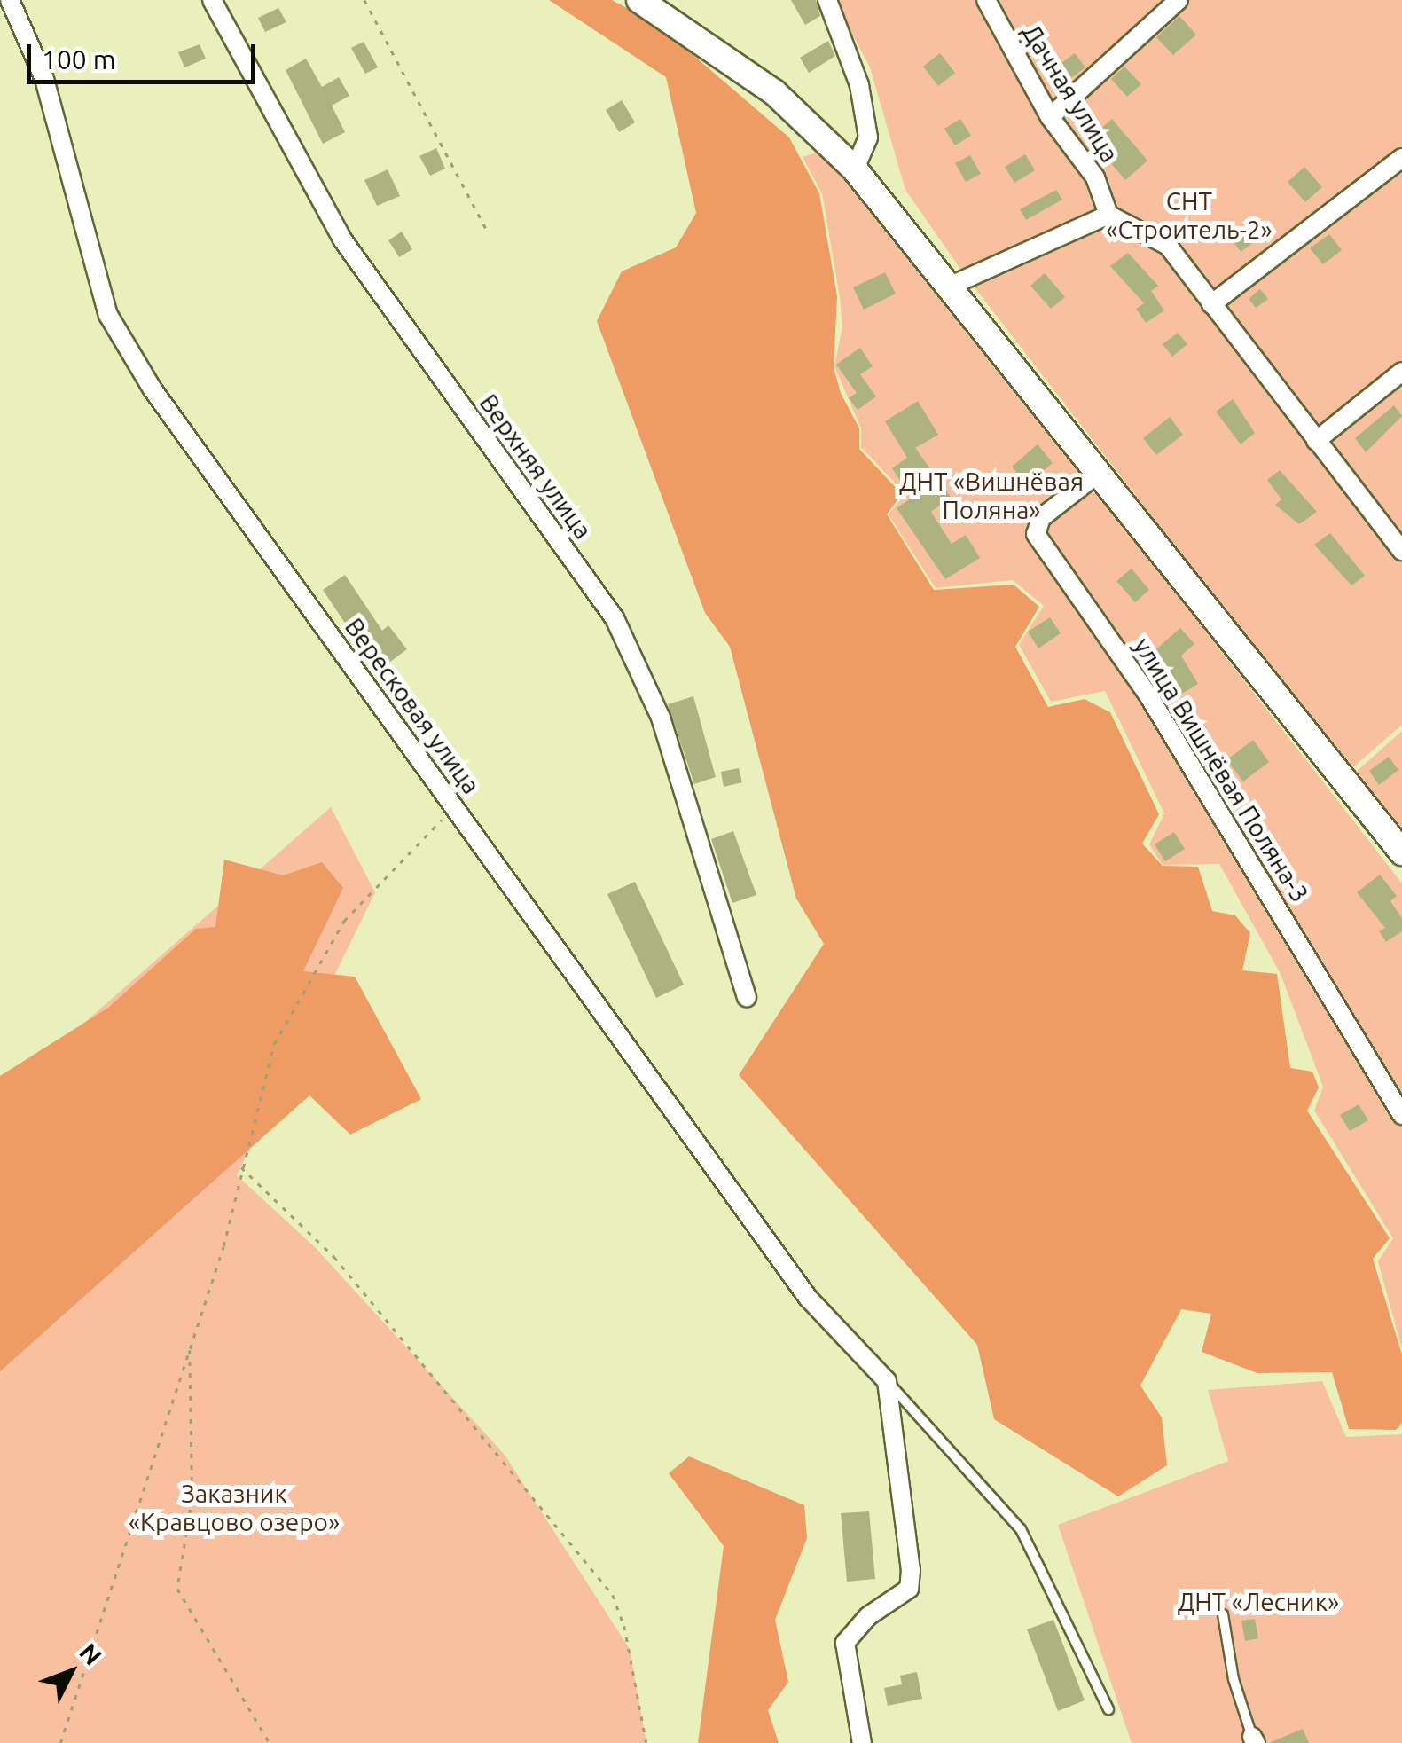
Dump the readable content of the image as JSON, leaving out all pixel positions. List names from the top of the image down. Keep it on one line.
{"streets":{"street":["Дачная улица","Верхняя улица","Вересковая улица","улица Вишнёвая Поляна-3"]},"parks":["СНТ «Строитель-2»","ДНТ «Вишнёвая Поляна»","Заказник «Кравцово озеро»","ДНТ «Лесник»"],"scale_bar":"100 m","north":"top right"}
